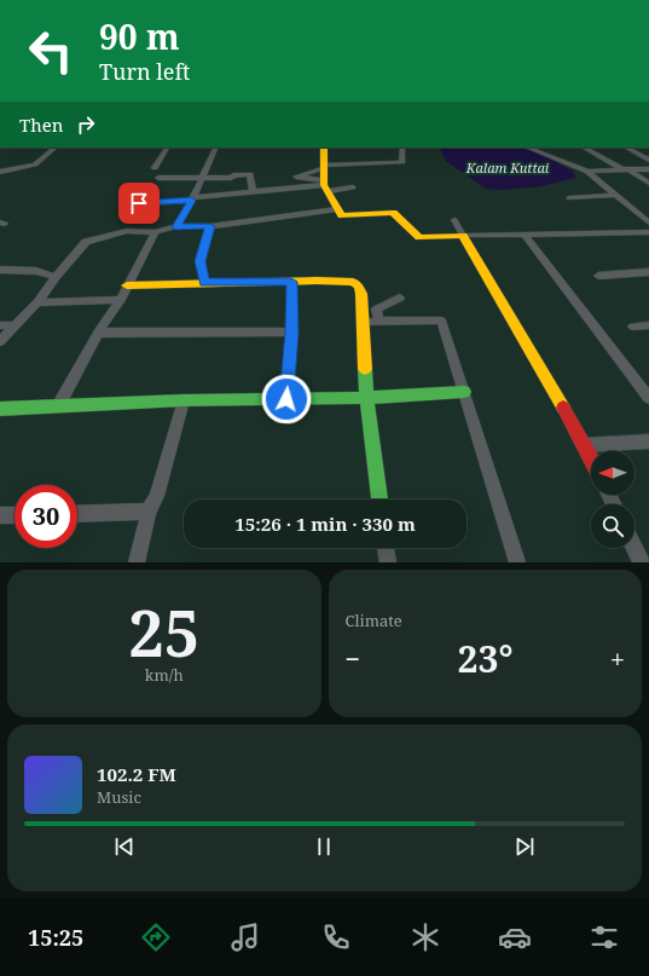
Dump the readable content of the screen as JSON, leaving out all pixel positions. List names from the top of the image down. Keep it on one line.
{"water":["Kalam Kuttai"],"north":"left","page":{"turn":["90 m","Turn left"],"then":"Then","limit":"30","trip":"15:26 · 1 min · 330 m","tile":[["25","km/h"],"Climate"],"heat":["−","23°","+"],"song":["102.2 FM","Music"],"tabs":"15:25"}}
